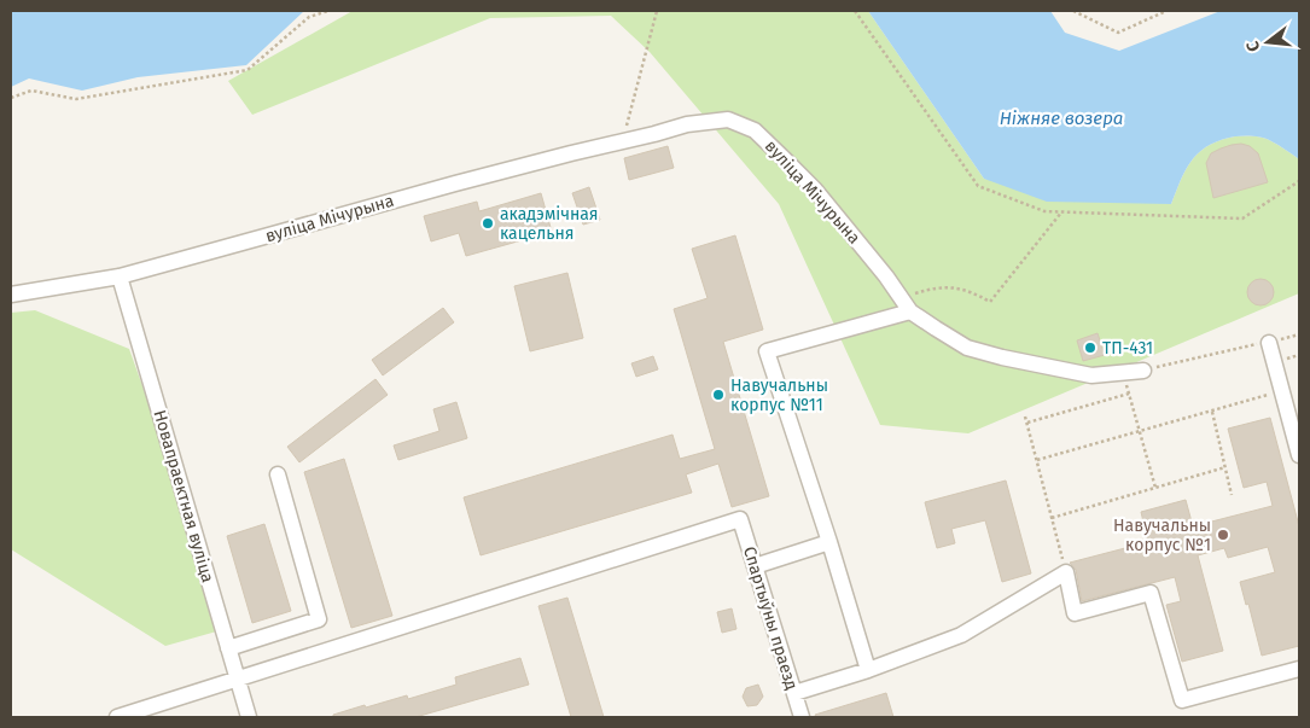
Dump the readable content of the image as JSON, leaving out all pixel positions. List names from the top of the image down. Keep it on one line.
{"streets":{"street":["вуліца Мічурына","Новапраектная вуліца","Спартыўны праезд"]},"crossings":[["вуліца Мічурына","Новапраектная вуліца"],["Новапраектная вуліца","Спартыўны праезд"]],"water":["Ніжняе возера"],"places":["акадэмічная кацельня","ТП-431","Навучальны корпус №11","Навучальны корпус №1"],"north":"left"}
